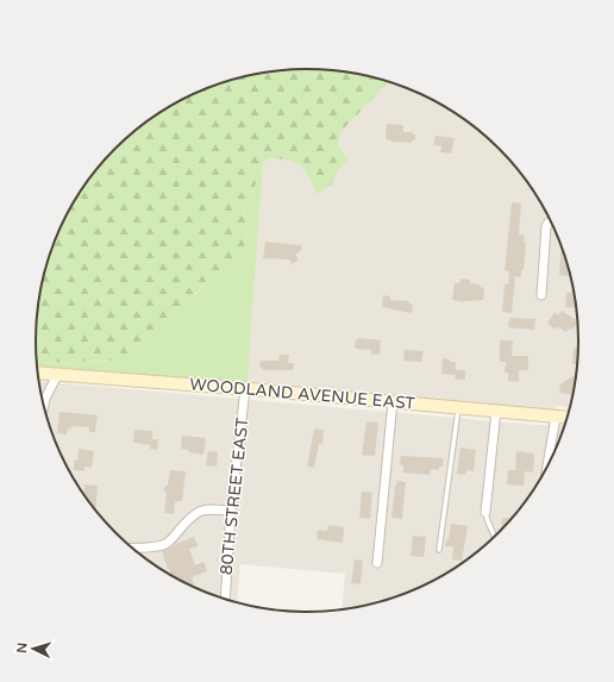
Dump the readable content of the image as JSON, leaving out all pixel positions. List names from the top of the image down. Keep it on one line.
{"streets":{"street":["WOODLAND AVENUE EAST","80TH STREET EAST"]},"crossings":[["WOODLAND AVENUE EAST","80TH STREET EAST"]],"north":"left"}
